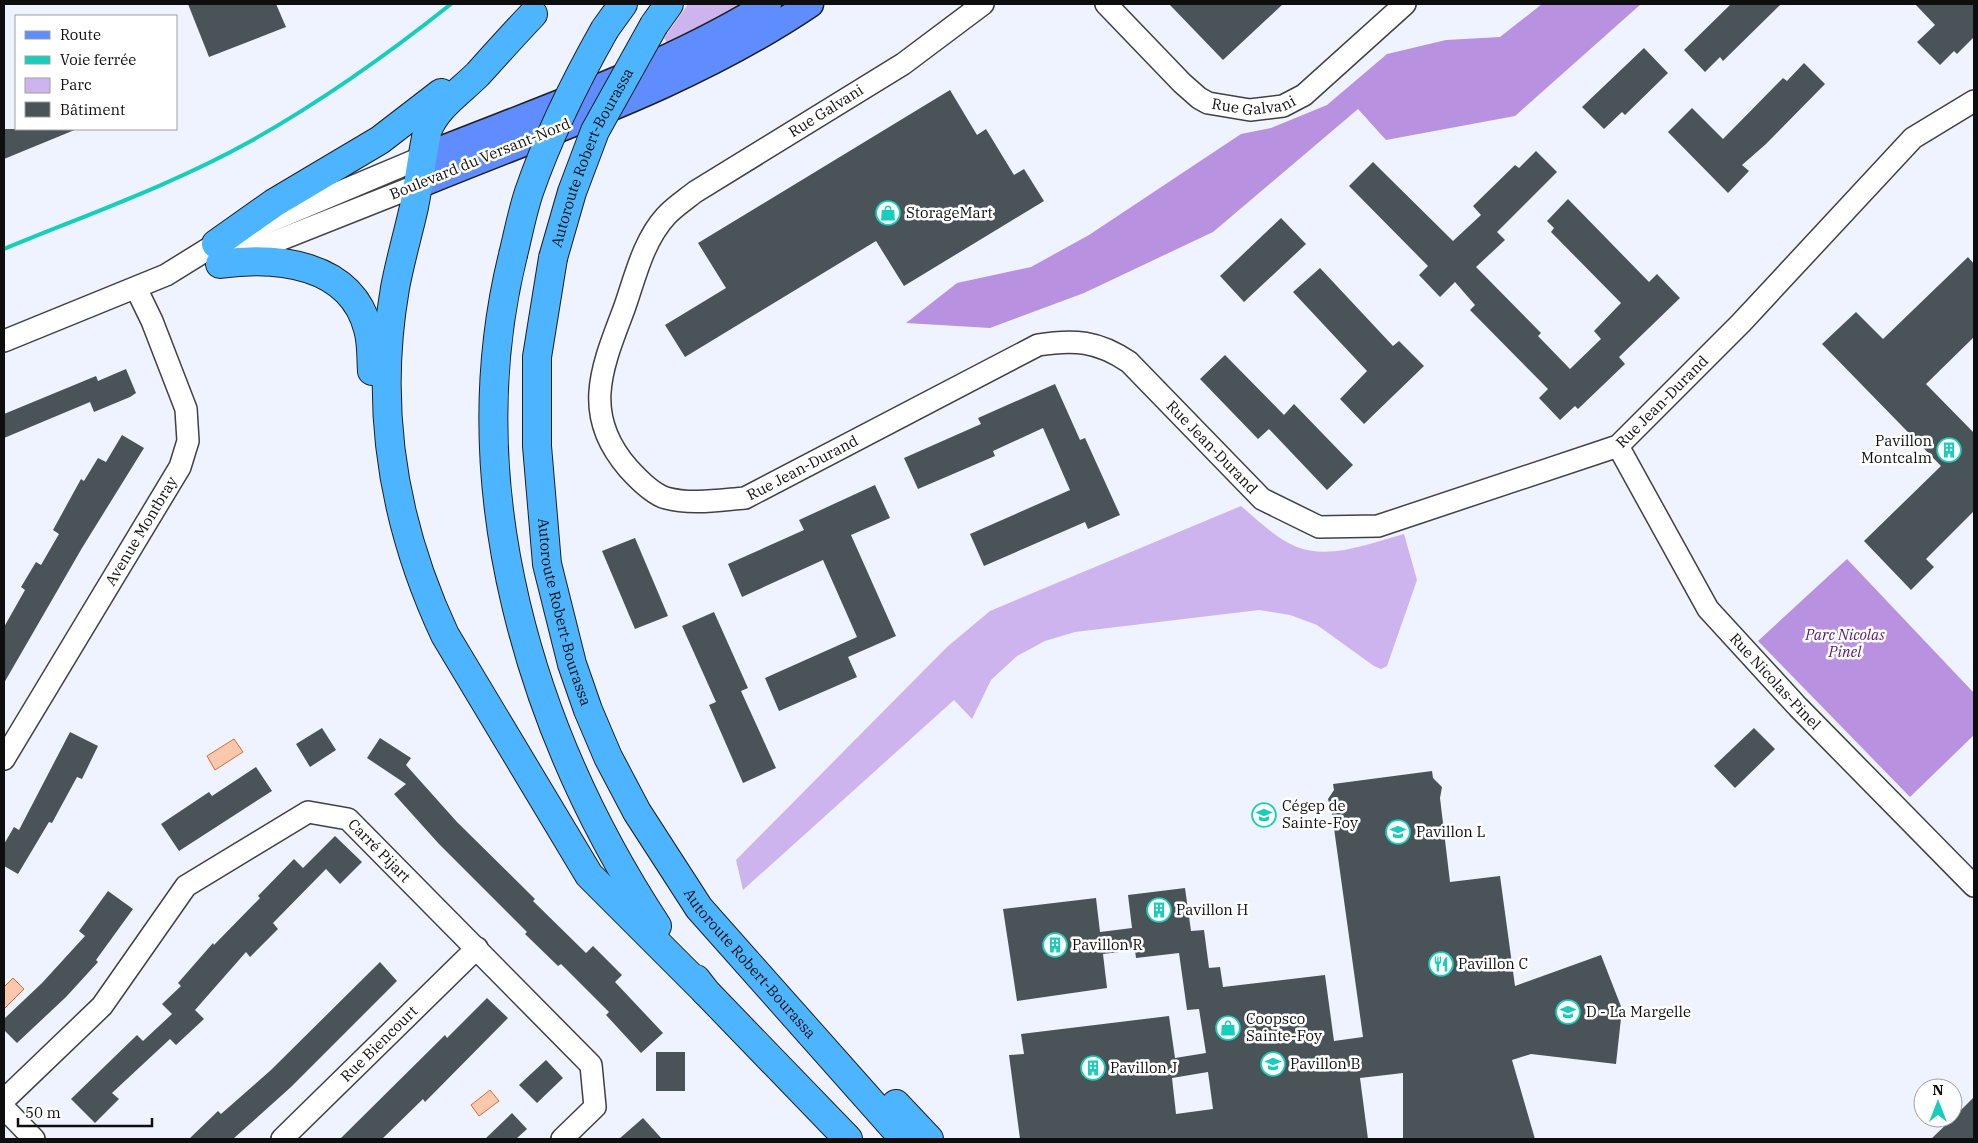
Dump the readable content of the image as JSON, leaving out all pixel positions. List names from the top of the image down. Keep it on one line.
{"streets":{"highway":["Autoroute Robert-Bourassa"],"main road":["Boulevard du Versant-Nord"],"street":["Rue Galvani","Rue Jean-Durand","Avenue Montbray","Rue Nicolas-Pinel","Carré Pijart","Rue Biencourt"]},"crossings":[["Rue Galvani","Rue Jean-Durand"],["Boulevard du Versant-Nord","Avenue Montbray"],["Rue Jean-Durand","Rue Nicolas-Pinel"],["Carré Pijart","Rue Biencourt"]],"parks":["Parc Nicolas Pinel"],"places":{"shop":["StorageMart","Coopsco Sainte-Foy"],"building":["Pavillon Montcalm","Pavillon H","Pavillon R","Pavillon J"],"school or university":["Cégep de Sainte-Foy","Pavillon L","D - La Margelle","Pavillon B"],"restaurant":["Pavillon C"]},"legend":["Route","Voie ferrée","Parc","Bâtiment"],"scale_bar":"50 m","north":"top"}
